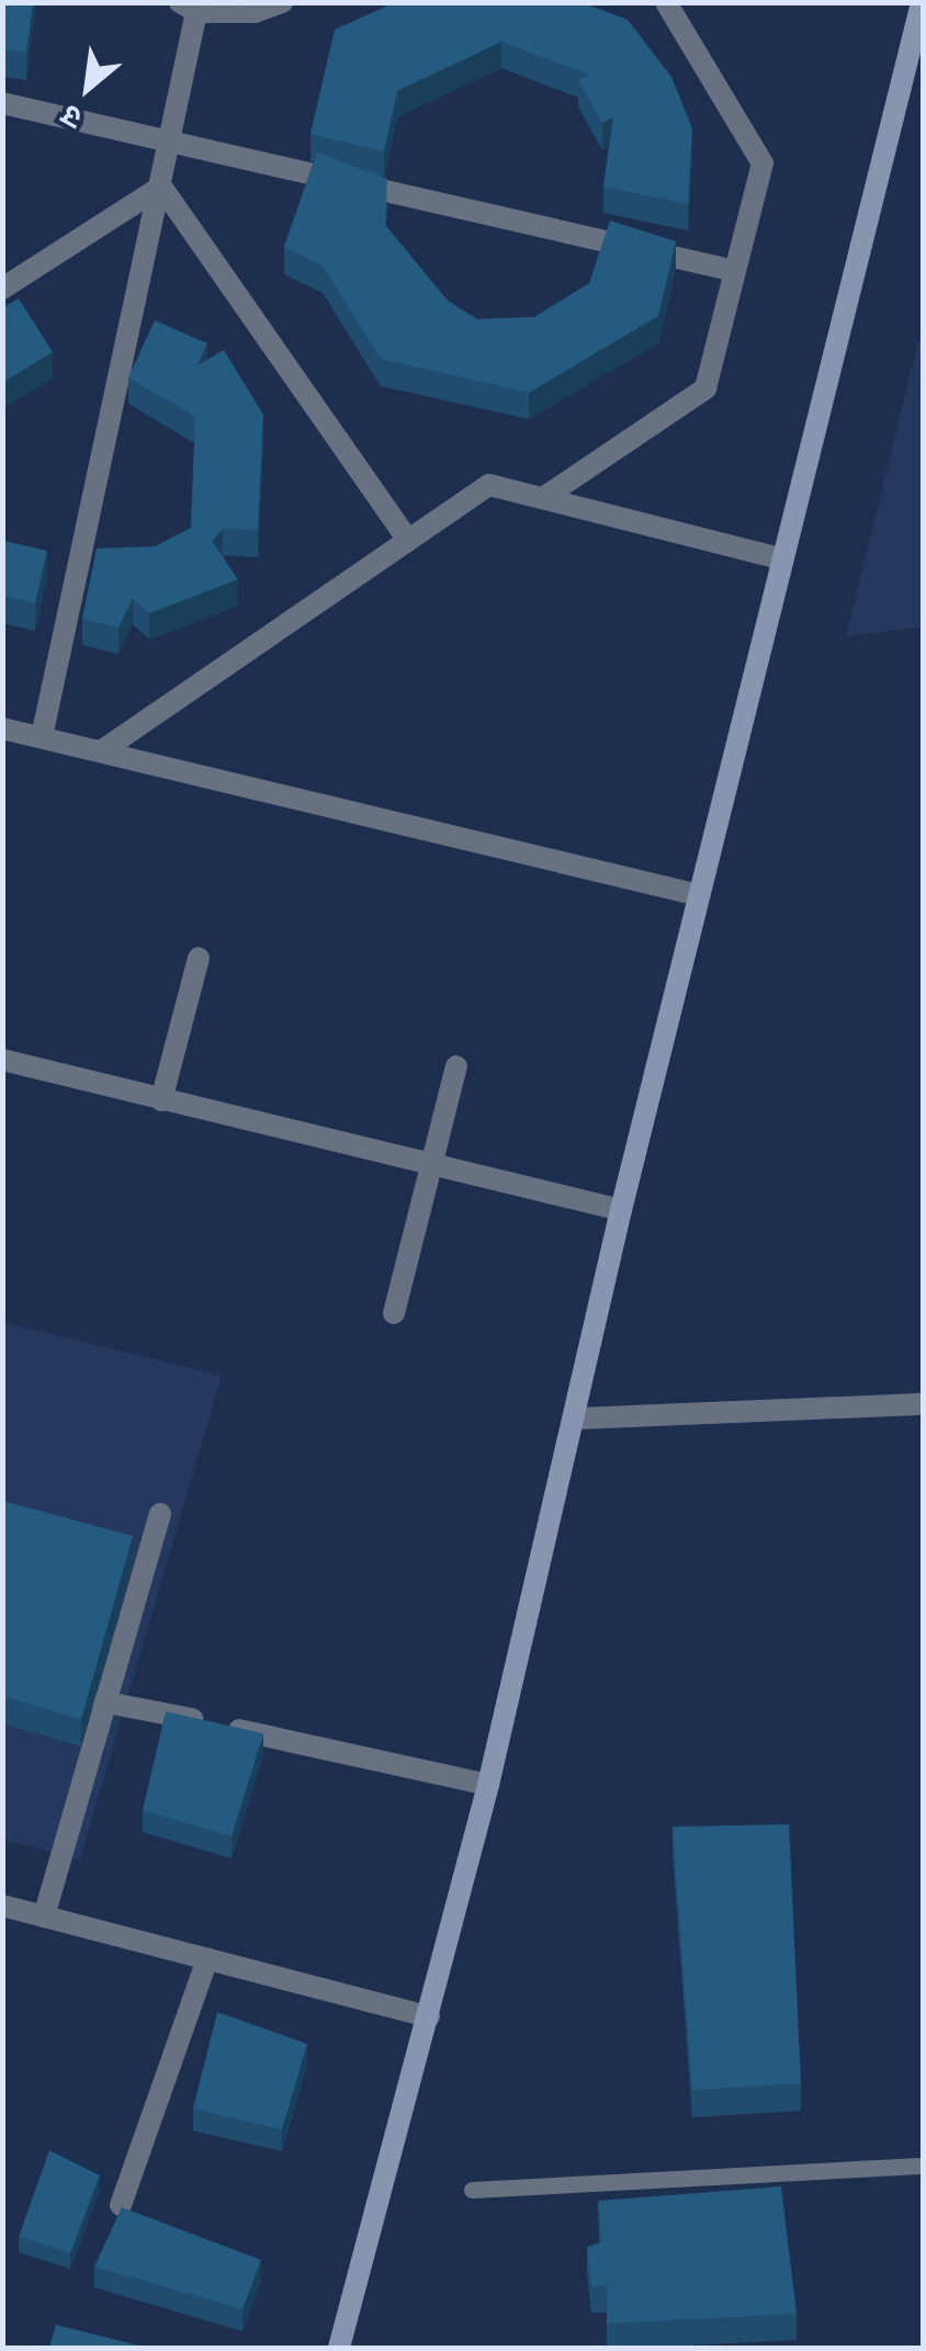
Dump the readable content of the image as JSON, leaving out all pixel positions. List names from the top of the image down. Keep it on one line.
{"north":"bottom left"}
